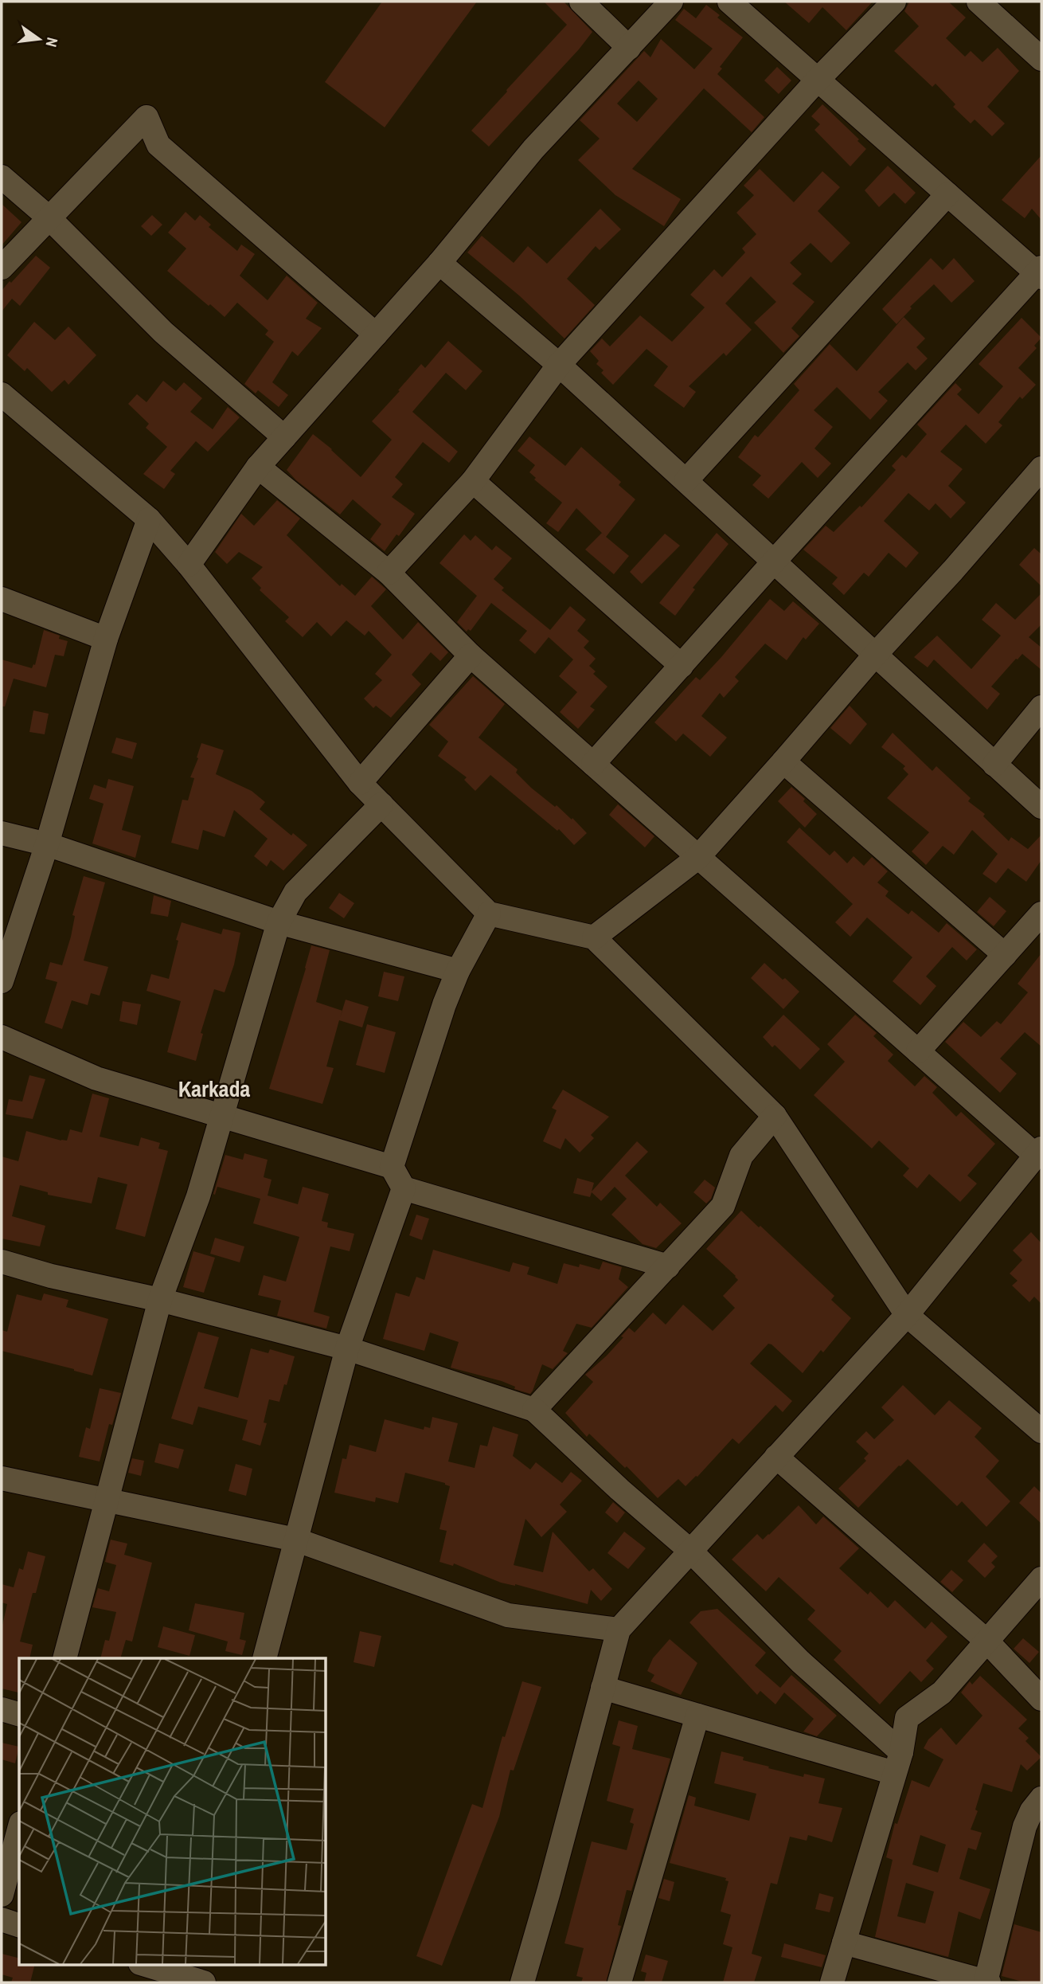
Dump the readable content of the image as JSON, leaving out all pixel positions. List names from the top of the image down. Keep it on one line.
{"districts":["Karkada"],"north":"right"}
